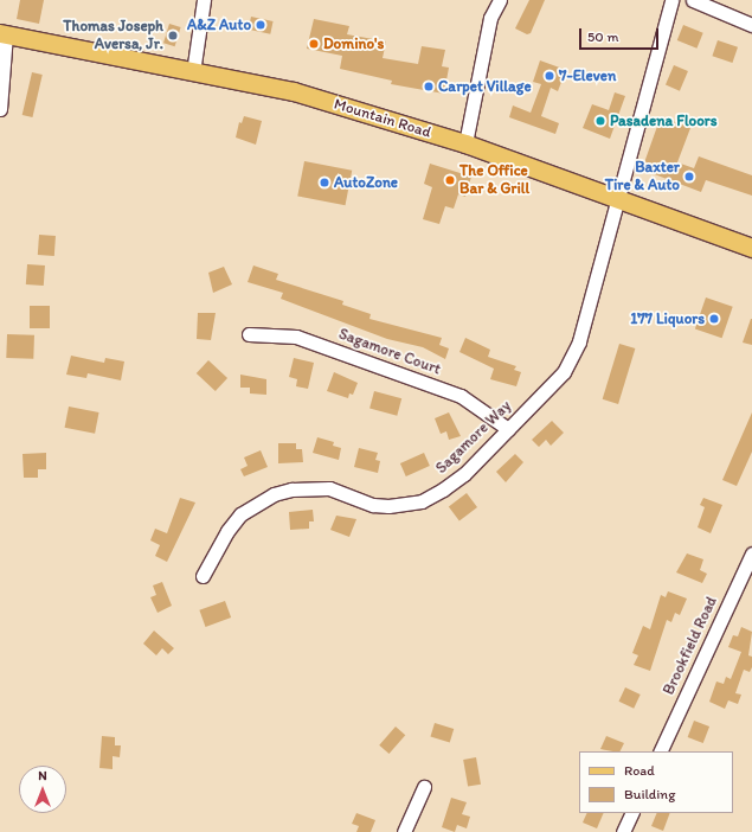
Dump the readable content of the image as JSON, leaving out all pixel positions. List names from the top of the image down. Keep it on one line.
{"streets":{"main road":["Mountain Road"],"street":["Sagamore Court","Sagamore Way","Brookfield Road"]},"crossings":[["Mountain Road","Sagamore Way"],["Sagamore Court","Sagamore Way"]],"places":["A&Z Auto","Thomas Joseph Aversa, Jr.","Domino's","7-Eleven","Carpet Village","Pasadena Floors","Baxter Tire & Auto","The Office Bar & Grill","AutoZone","177 Liquors"],"legend":["Road","Building"],"scale_bar":"50 m","north":"top"}
